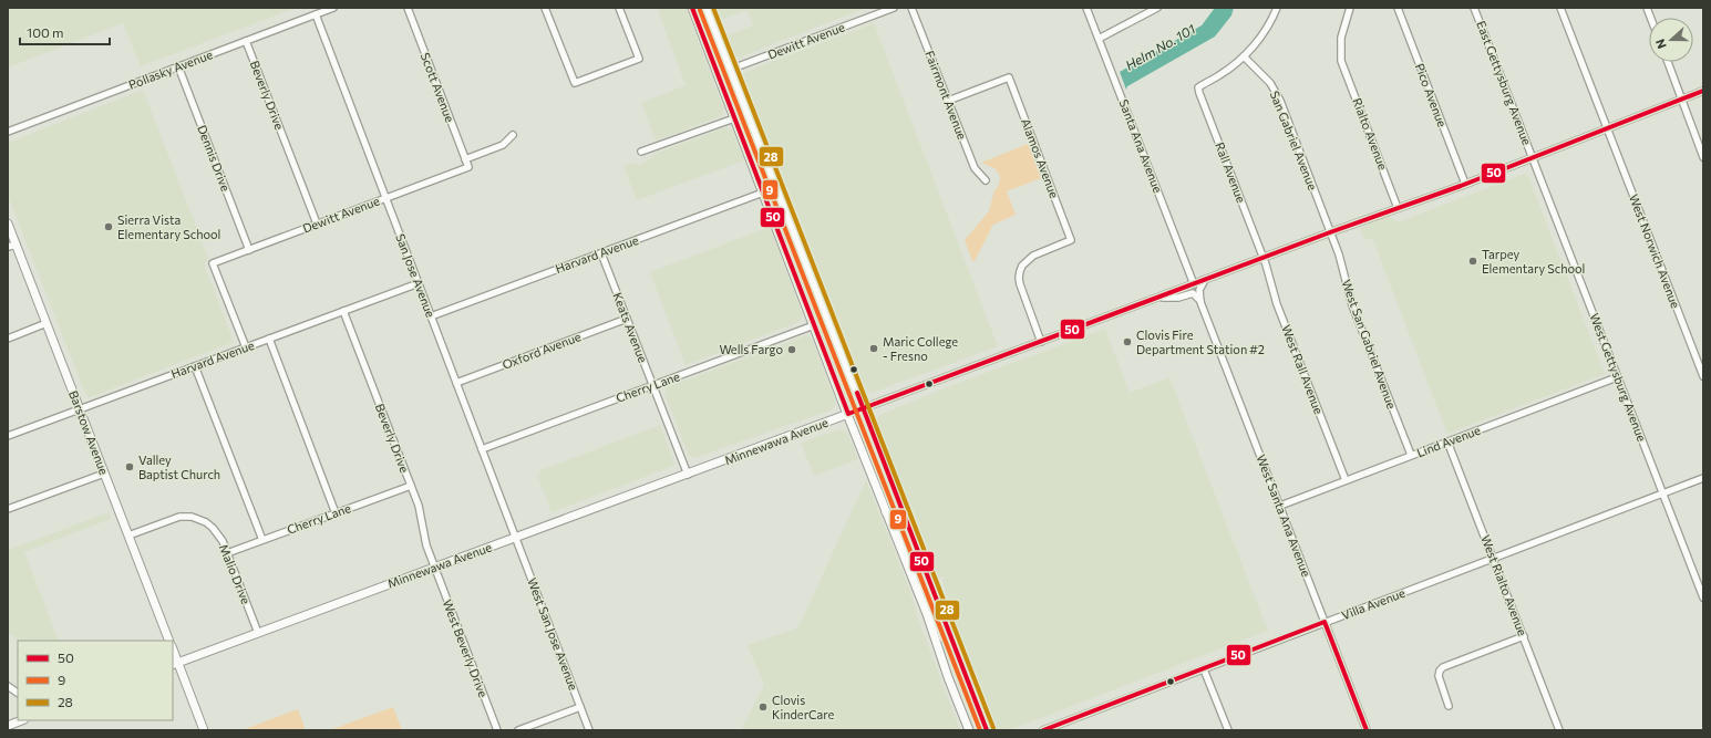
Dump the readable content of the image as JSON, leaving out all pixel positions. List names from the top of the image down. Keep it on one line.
{"streets":{"main road":["Barstow Avenue","Minnewawa Avenue"],"street":["Dewitt Avenue","Pollasky Avenue","East Gettysburg Avenue","Scott Avenue","Beverly Drive","Fairmont Avenue","Pico Avenue","Rialto Avenue","San Gabriel Avenue","Santa Ana Avenue","Dennis Drive","Alamos Avenue","Rall Avenue","West Norwich Avenue","Harvard Avenue","San Jose Avenue","Keats Avenue","West San Gabriel Avenue","Oxford Avenue","West Rall Avenue","West Gettysburg Avenue","Cherry Lane","Lind Avenue","West Santa Ana Avenue","Malio Drive","West Rialto Avenue","Villa Avenue","West San Jose Avenue","West Beverly Drive"]},"crossings":[["Dewitt Avenue","Scott Avenue"],["Dewitt Avenue","Beverly Drive"],["Dewitt Avenue","Dennis Drive"],["Dewitt Avenue","Harvard Avenue"],["Dewitt Avenue","San Jose Avenue"],["Pollasky Avenue","Beverly Drive"],["Pollasky Avenue","Dennis Drive"],["Pollasky Avenue","San Jose Avenue"],["East Gettysburg Avenue","West Gettysburg Avenue"],["East Gettysburg Avenue","Minnewawa Avenue"],["Beverly Drive","Harvard Avenue"],["Beverly Drive","Cherry Lane"],["Beverly Drive","Minnewawa Avenue"],["Beverly Drive","West Beverly Drive"],["Fairmont Avenue","Alamos Avenue"],["Pico Avenue","Minnewawa Avenue"],["Rialto Avenue","Minnewawa Avenue"],["San Gabriel Avenue","Rall Avenue"],["San Gabriel Avenue","West San Gabriel Avenue"],["San Gabriel Avenue","Minnewawa Avenue"],["Santa Ana Avenue","Minnewawa Avenue"],["Alamos Avenue","Minnewawa Avenue"],["Rall Avenue","West Rall Avenue"],["Rall Avenue","Minnewawa Avenue"],["West Norwich Avenue","Minnewawa Avenue"],["Harvard Avenue","San Jose Avenue"],["Harvard Avenue","Keats Avenue"],["Harvard Avenue","Barstow Avenue"],["San Jose Avenue","Oxford Avenue"],["San Jose Avenue","Cherry Lane"],["San Jose Avenue","Minnewawa Avenue"],["San Jose Avenue","West San Jose Avenue"],["Keats Avenue","Oxford Avenue"],["Keats Avenue","Cherry Lane"],["Keats Avenue","Minnewawa Avenue"],["West San Gabriel Avenue","Minnewawa Avenue"],["West San Gabriel Avenue","Lind Avenue"],["West Rall Avenue","Minnewawa Avenue"],["West Rall Avenue","Lind Avenue"],["West Gettysburg Avenue","Minnewawa Avenue"],["West Gettysburg Avenue","Lind Avenue"],["West Gettysburg Avenue","Villa Avenue"],["Cherry Lane","Malio Drive"],["Barstow Avenue","Malio Drive"],["Minnewawa Avenue","Malio Drive"],["Minnewawa Avenue","West San Jose Avenue"],["Minnewawa Avenue","West Beverly Drive"],["Lind Avenue","West Santa Ana Avenue"],["Lind Avenue","West Rialto Avenue"],["West Santa Ana Avenue","Villa Avenue"],["West Rialto Avenue","Villa Avenue"]],"water":["Helm No. 101"],"places":["Sierra Vista Elementary School","Tarpey Elementary School","Clovis Fire Department Station #2","Maric College - Fresno","Wells Fargo","Valley Baptist Church","Clovis KinderCare"],"lines":["transit line 50","transit line 28","transit line 9"],"legend":["50","9","28"],"scale_bar":"100 m","north":"left"}
